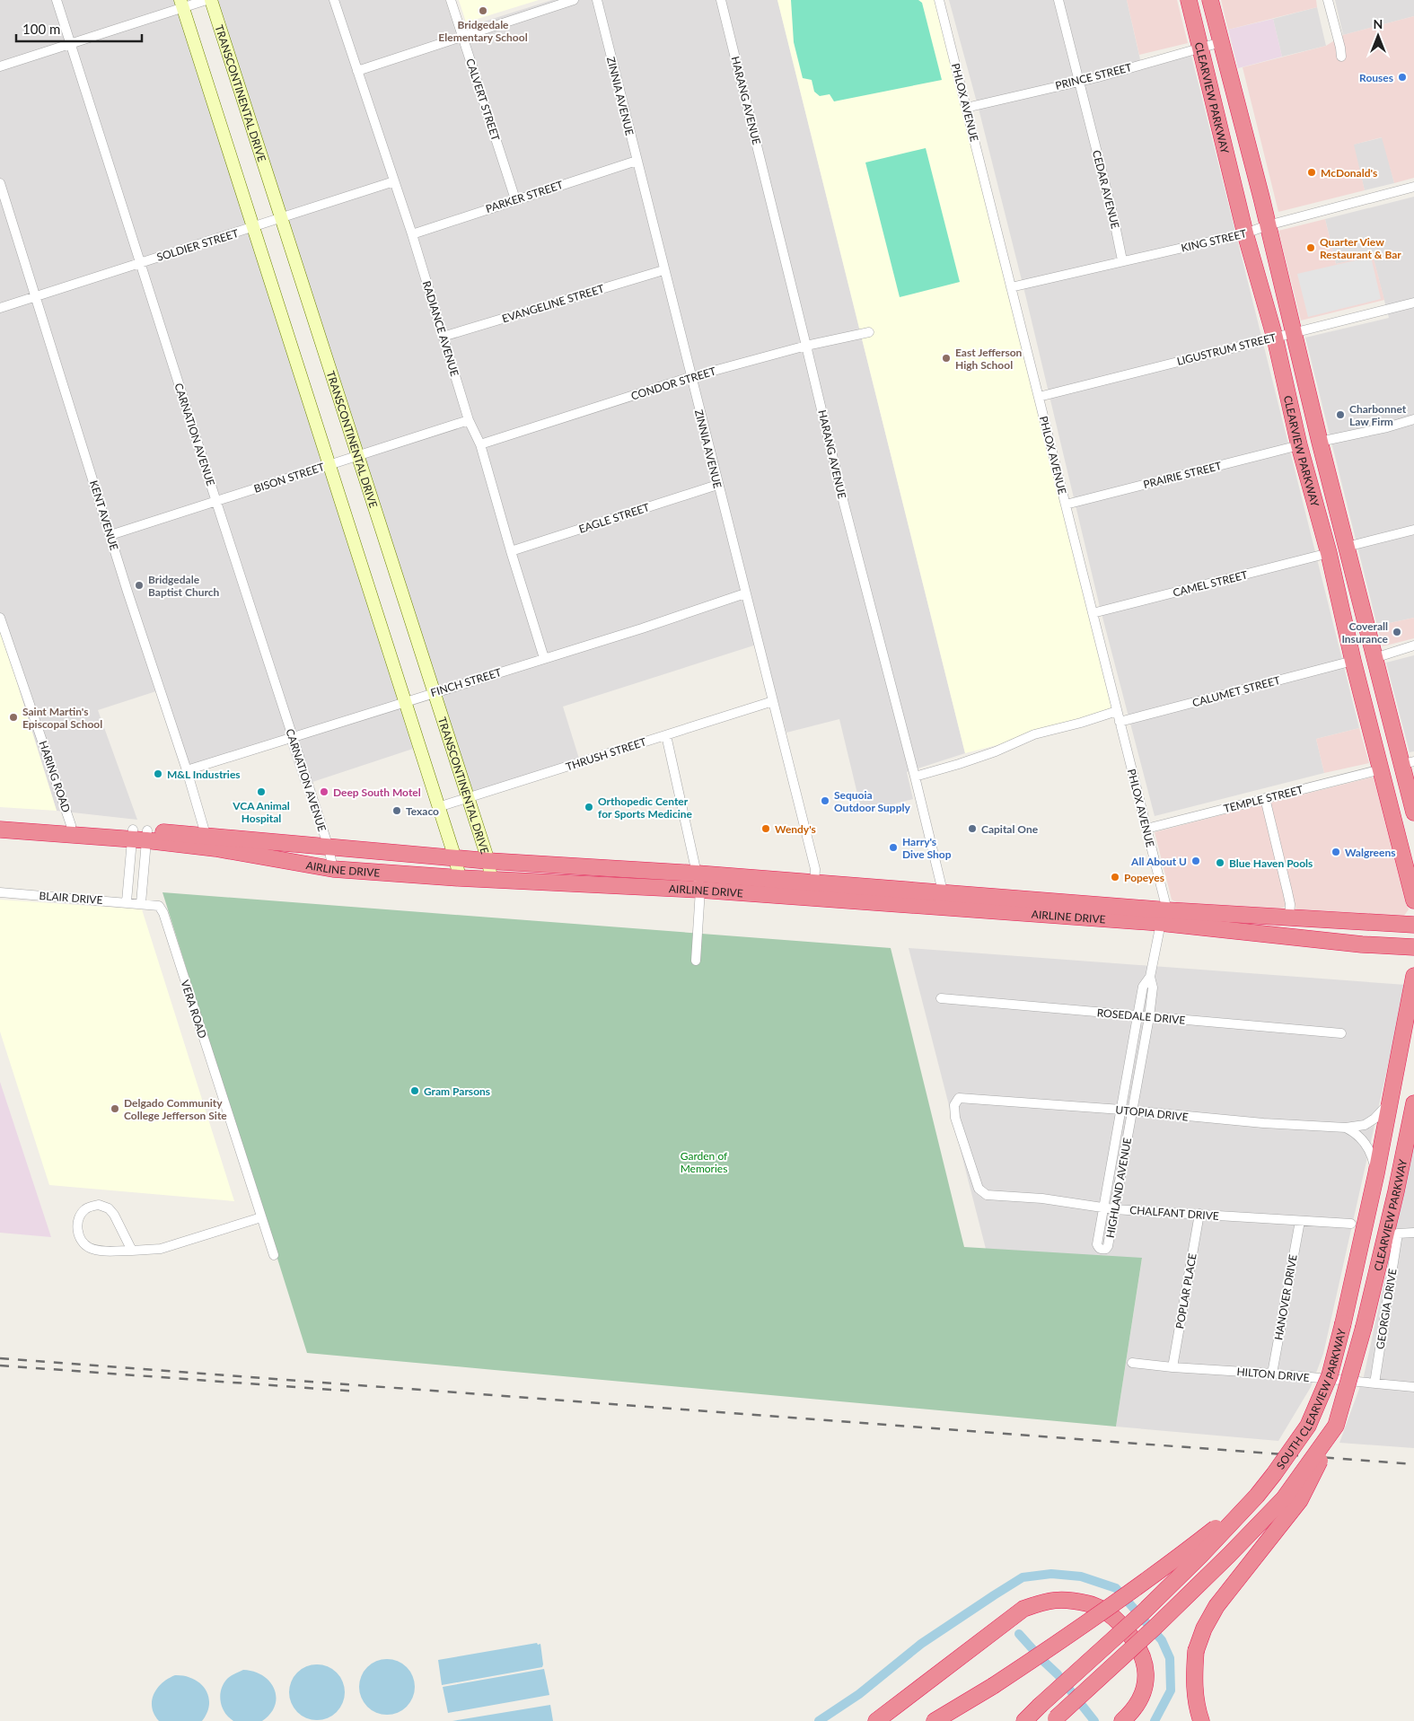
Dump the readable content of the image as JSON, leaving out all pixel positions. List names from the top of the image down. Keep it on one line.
{"streets":{"highway":["CLEARVIEW PARKWAY","AIRLINE DRIVE","SOUTH CLEARVIEW PARKWAY"],"street":["PRINCE STREET","TRANSCONTINENTAL DRIVE","ZINNIA AVENUE","CALVERT STREET","HARANG AVENUE","PHLOX AVENUE","CEDAR AVENUE","PARKER STREET","KING STREET","SOLDIER STREET","EVANGELINE STREET","RADIANCE AVENUE","LIGUSTRUM STREET","CONDOR STREET","CARNATION AVENUE","PRAIRIE STREET","BISON STREET","KENT AVENUE","EAGLE STREET","CAMEL STREET","FINCH STREET","CALUMET STREET","THRUSH STREET","HARING ROAD","TEMPLE STREET","BLAIR DRIVE","VERA ROAD","ROSEDALE DRIVE","UTOPIA DRIVE","HIGHLAND AVENUE","CHALFANT DRIVE","POPLAR PLACE","HANOVER DRIVE","GEORGIA DRIVE","HILTON DRIVE"]},"crossings":[["PRINCE STREET","CLEARVIEW PARKWAY"],["PRINCE STREET","PHLOX AVENUE"],["PRINCE STREET","CEDAR AVENUE"],["TRANSCONTINENTAL DRIVE","SOLDIER STREET"],["TRANSCONTINENTAL DRIVE","BISON STREET"],["TRANSCONTINENTAL DRIVE","FINCH STREET"],["TRANSCONTINENTAL DRIVE","THRUSH STREET"],["TRANSCONTINENTAL DRIVE","AIRLINE DRIVE"],["ZINNIA AVENUE","PARKER STREET"],["ZINNIA AVENUE","EVANGELINE STREET"],["ZINNIA AVENUE","CONDOR STREET"],["ZINNIA AVENUE","EAGLE STREET"],["ZINNIA AVENUE","FINCH STREET"],["ZINNIA AVENUE","THRUSH STREET"],["ZINNIA AVENUE","AIRLINE DRIVE"],["CLEARVIEW PARKWAY","KING STREET"],["CLEARVIEW PARKWAY","LIGUSTRUM STREET"],["CLEARVIEW PARKWAY","PRAIRIE STREET"],["CLEARVIEW PARKWAY","CAMEL STREET"],["CLEARVIEW PARKWAY","CALUMET STREET"],["CLEARVIEW PARKWAY","TEMPLE STREET"],["CLEARVIEW PARKWAY","SOUTH CLEARVIEW PARKWAY"],["CALVERT STREET","PARKER STREET"],["HARANG AVENUE","CONDOR STREET"],["HARANG AVENUE","AIRLINE DRIVE"],["PHLOX AVENUE","KING STREET"],["PHLOX AVENUE","LIGUSTRUM STREET"],["PHLOX AVENUE","PRAIRIE STREET"],["PHLOX AVENUE","CAMEL STREET"],["PHLOX AVENUE","CALUMET STREET"],["PHLOX AVENUE","TEMPLE STREET"],["PHLOX AVENUE","AIRLINE DRIVE"],["PHLOX AVENUE","HIGHLAND AVENUE"],["CEDAR AVENUE","KING STREET"],["PARKER STREET","RADIANCE AVENUE"],["SOLDIER STREET","RADIANCE AVENUE"],["SOLDIER STREET","CARNATION AVENUE"],["SOLDIER STREET","KENT AVENUE"],["EVANGELINE STREET","RADIANCE AVENUE"],["RADIANCE AVENUE","CONDOR STREET"],["RADIANCE AVENUE","BISON STREET"],["RADIANCE AVENUE","EAGLE STREET"],["RADIANCE AVENUE","FINCH STREET"],["CARNATION AVENUE","BISON STREET"],["CARNATION AVENUE","FINCH STREET"],["CARNATION AVENUE","AIRLINE DRIVE"],["BISON STREET","KENT AVENUE"],["KENT AVENUE","FINCH STREET"],["KENT AVENUE","AIRLINE DRIVE"],["HARING ROAD","AIRLINE DRIVE"],["AIRLINE DRIVE","HIGHLAND AVENUE"],["BLAIR DRIVE","VERA ROAD"],["ROSEDALE DRIVE","HIGHLAND AVENUE"],["UTOPIA DRIVE","HIGHLAND AVENUE"],["UTOPIA DRIVE","CHALFANT DRIVE"],["UTOPIA DRIVE","SOUTH CLEARVIEW PARKWAY"],["HIGHLAND AVENUE","CHALFANT DRIVE"],["CHALFANT DRIVE","POPLAR PLACE"],["CHALFANT DRIVE","HANOVER DRIVE"],["POPLAR PLACE","HILTON DRIVE"],["HANOVER DRIVE","HILTON DRIVE"],["GEORGIA DRIVE","HILTON DRIVE"]],"parks":["Garden of Memories"],"places":["Bridgedale Elementary School","Rouses","McDonald's","Quarter View Restaurant & Bar","East Jefferson High School","Charbonnet Law Firm","Bridgedale Baptist Church","Coverall Insurance","Saint Martin's Episcopal School","M&L Industries","VCA Animal Hospital","Deep South Motel","Sequoia Outdoor Supply","Orthopedic Center for Sports Medicine","Texaco","Wendy's","Capital One","Harry's Dive Shop","Walgreens","All About U","Blue Haven Pools","Popeyes","Gram Parsons","Delgado Community College Jefferson Site"],"scale_bar":"100 m","north":"top"}
